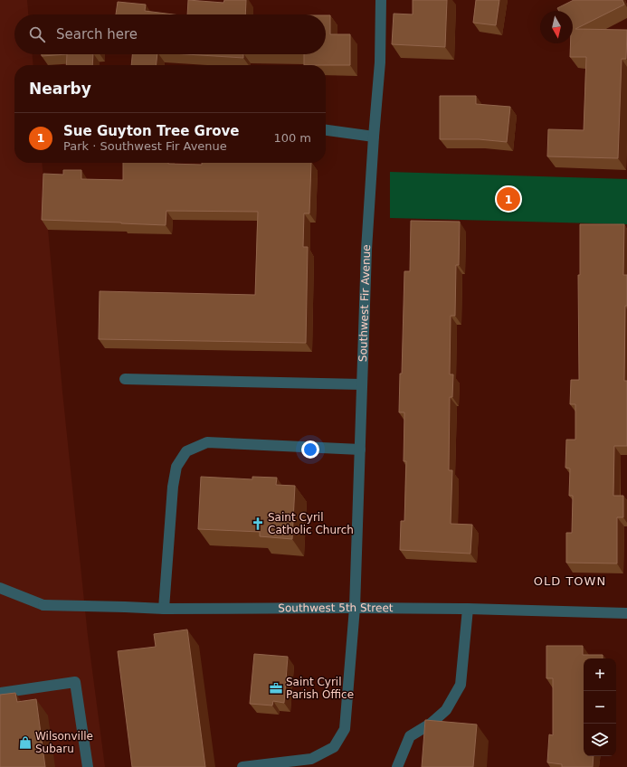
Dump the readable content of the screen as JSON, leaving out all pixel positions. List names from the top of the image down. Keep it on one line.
{"streets":{"street":["Southwest Fir Avenue","Southwest 5th Street"]},"crossings":[["Southwest Fir Avenue","Southwest 5th Street"]],"districts":["OLD TOWN"],"places":{"church":["Saint Cyril Catholic Church"],"office":["Saint Cyril Parish Office"],"shop":["Wilsonville Subaru"]},"north":"bottom","page":{"search":"Search here","heading":"Nearby","list":[{"mark":"1","name":"Sue Guyton Tree Grove","note":"Park · Southwest Fir Avenue","value":"100 m"}],"pins":"1","map_buttons":["+","−"]}}
